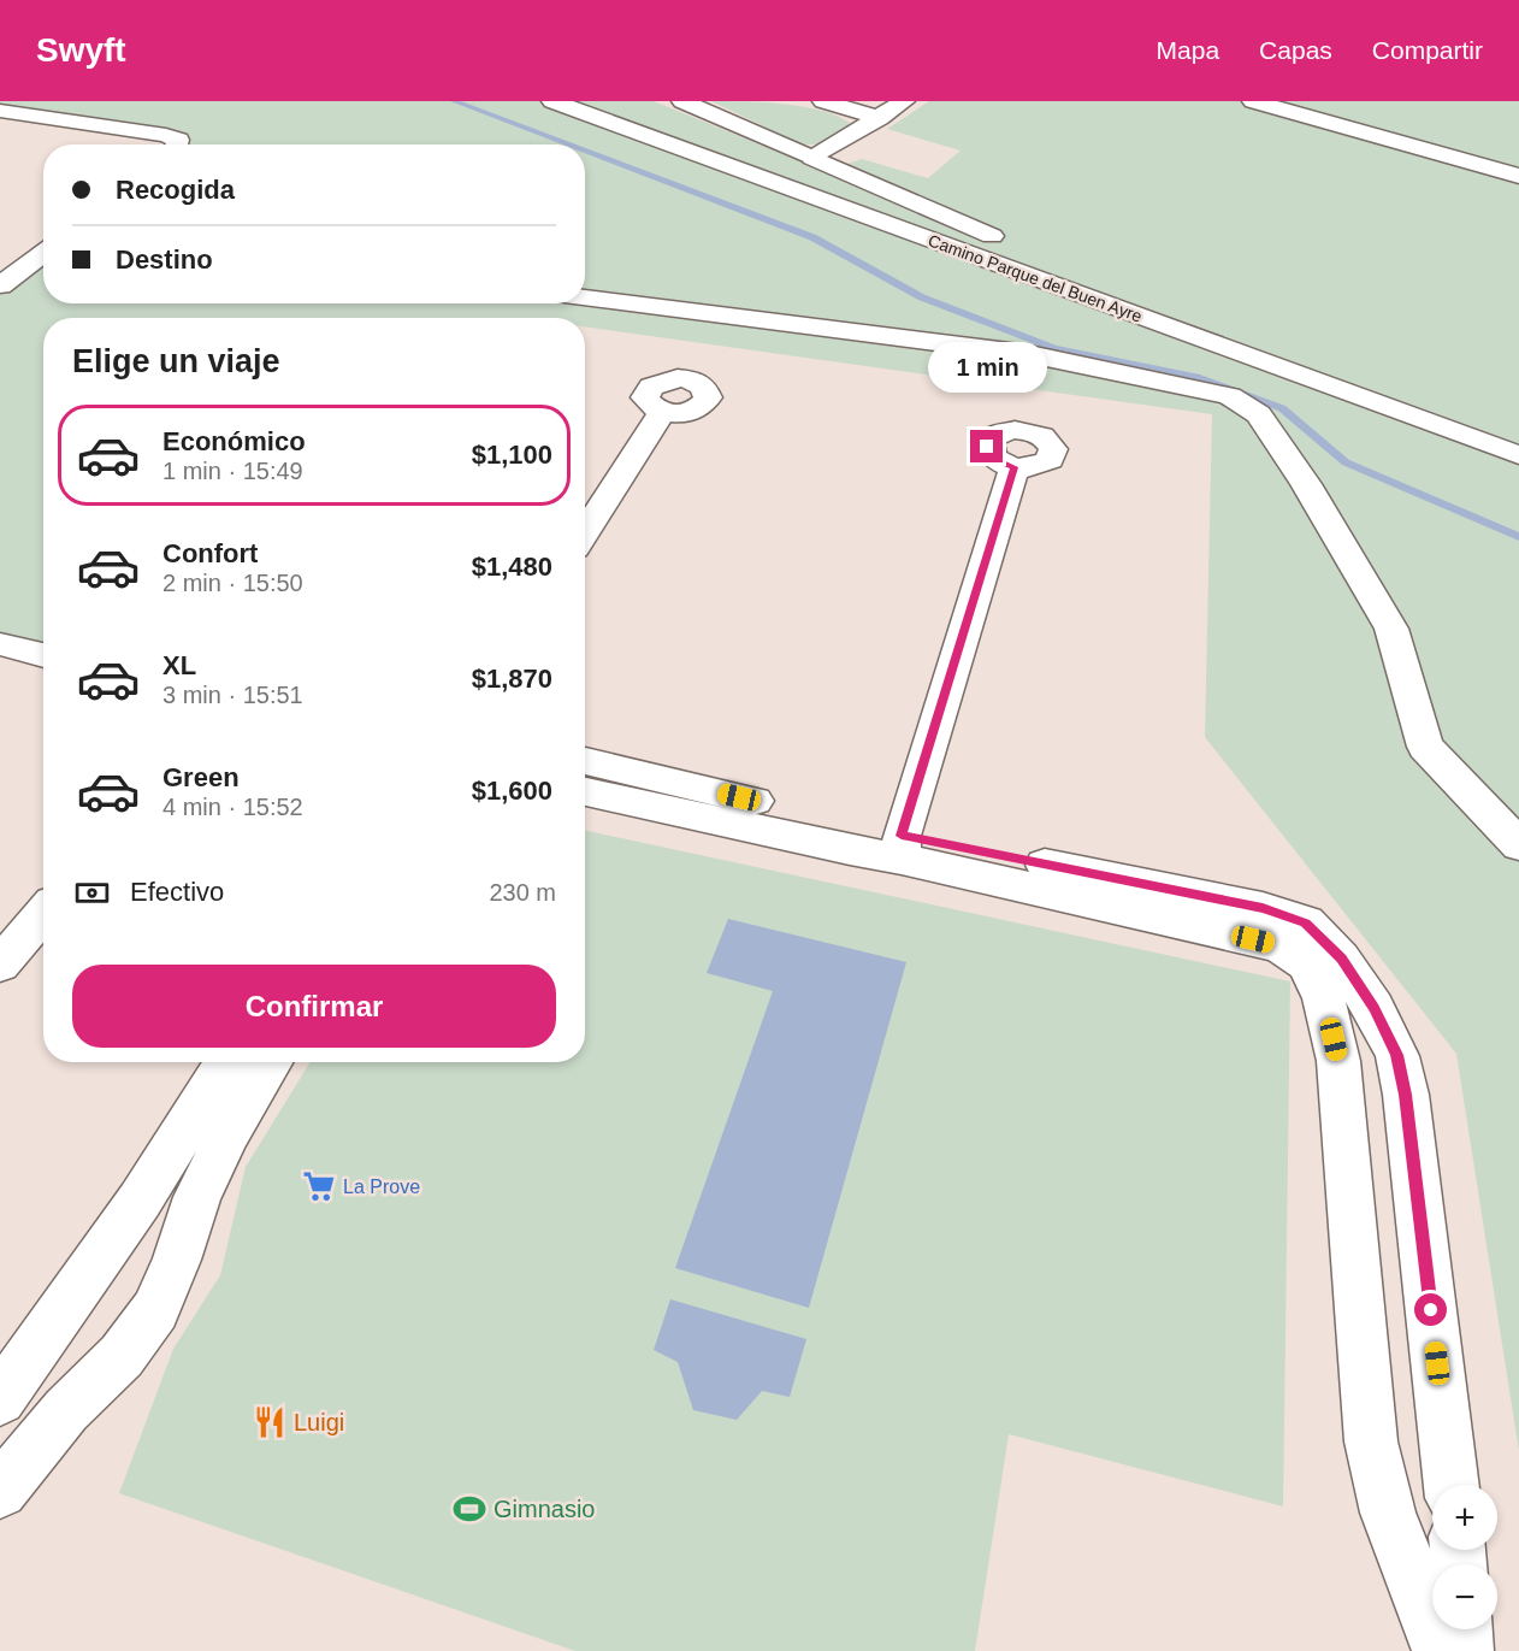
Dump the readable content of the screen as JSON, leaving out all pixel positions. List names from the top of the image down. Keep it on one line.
{"streets":{"main road":["Camino Parque del Buen Ayre"]},"places":{"supermarket":["La Prove"],"restaurant":["Luigi"],"sports":["Gimnasio"]},"page":{"header":"Swyft","nav":["Mapa","Capas","Compartir"],"banner":["Recogida","Destino"],"heading":"Elige un viaje","bubble":"1 min","list":[{"name":"Económico","note":"1 min · 15:49","value":"$1,100"},{"name":"Confort","note":"2 min · 15:50","value":"$1,480"},{"name":"XL","note":"3 min · 15:51","value":"$1,870"},{"name":"Green","note":"4 min · 15:52","value":"$1,600"}],"pay":["Efectivo","230 m"],"buttons":"Confirmar","map_buttons":["+","−"]}}
